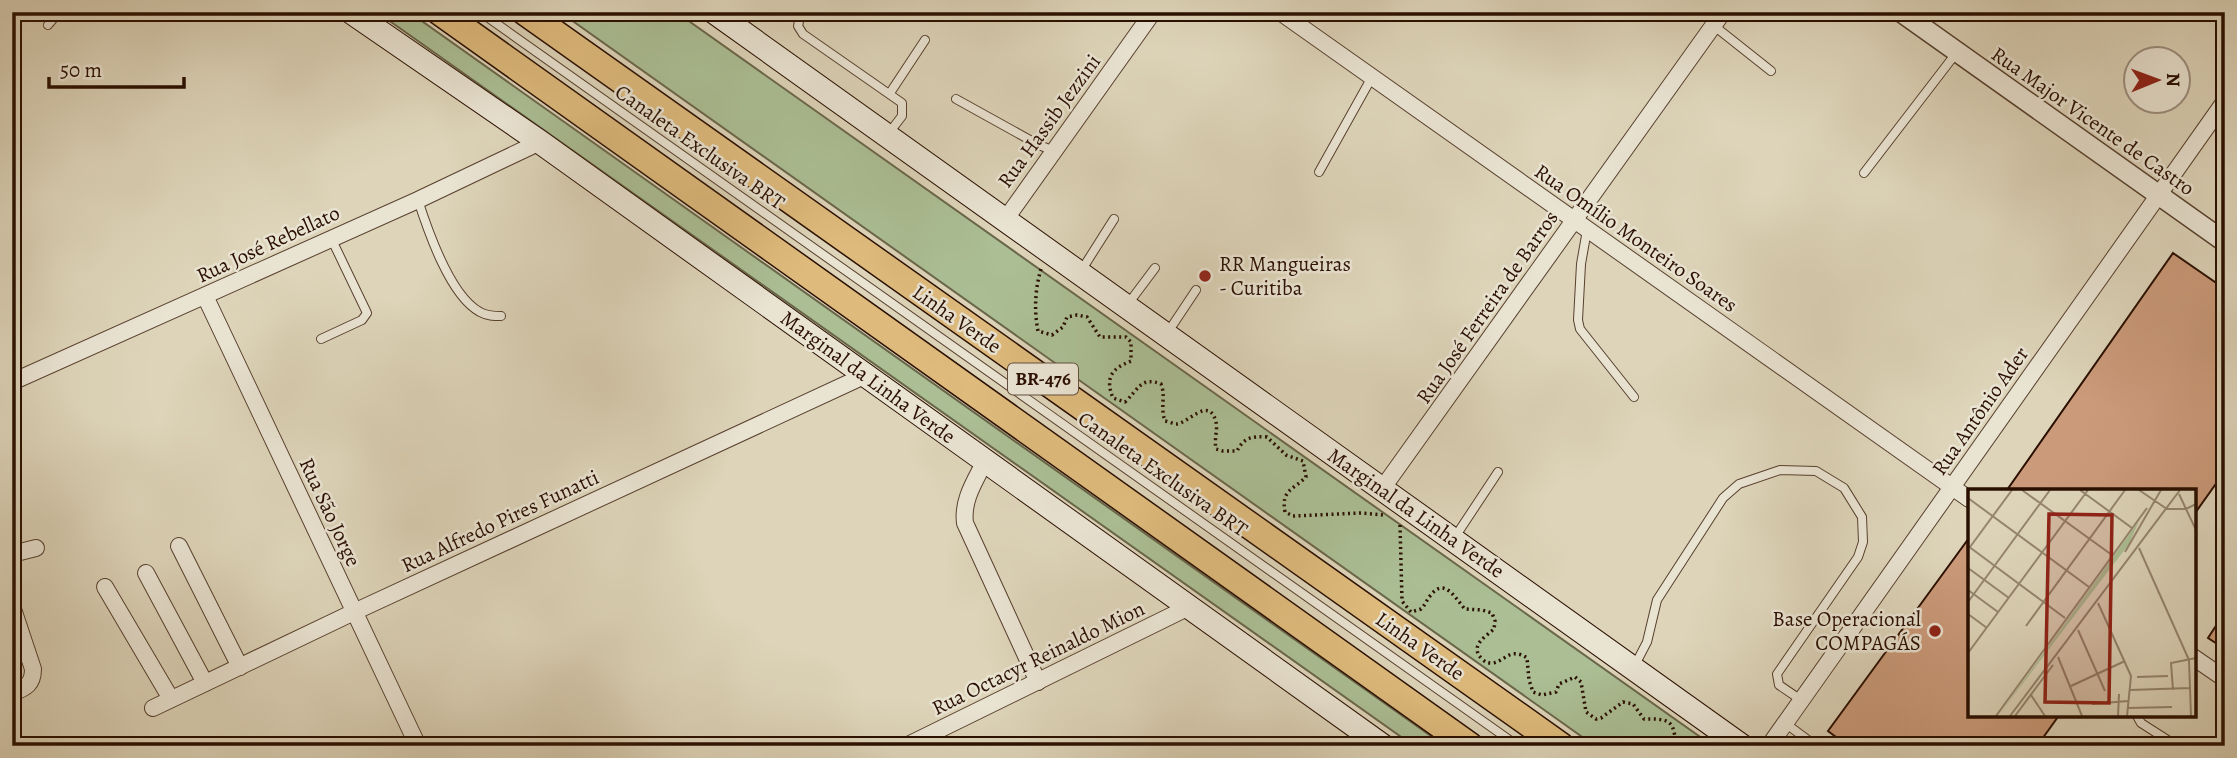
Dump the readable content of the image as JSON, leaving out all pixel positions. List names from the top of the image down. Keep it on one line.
{"streets":{"highway":["Linha Verde","BR-476"],"main road":["Marginal da Linha Verde"],"street":["Rua Hassib Jezzini","Rua Major Vicente de Castro","Rua Omílio Monteiro Soares","Rua José Rebellato","Rua José Ferreira de Barros","Rua Antônio Ader","Rua São Jorge","Rua Alfredo Pires Funatti","Rua Octacyr Reinaldo Mion"],"lane":["Canaleta Exclusiva BRT"]},"crossings":[["Rua Hassib Jezzini","Marginal da Linha Verde"],["Rua Major Vicente de Castro","Rua Antônio Ader"],["Rua Omílio Monteiro Soares","Rua José Ferreira de Barros"],["Rua Omílio Monteiro Soares","Rua Antônio Ader"],["Rua José Rebellato","Marginal da Linha Verde"],["Rua José Rebellato","Rua São Jorge"],["Rua José Ferreira de Barros","Marginal da Linha Verde"],["Marginal da Linha Verde","Rua Alfredo Pires Funatti"],["Marginal da Linha Verde","Rua Octacyr Reinaldo Mion"],["Rua São Jorge","Rua Alfredo Pires Funatti"]],"places":["RR Mangueiras - Curitiba","Base Operacional COMPAGÁS"],"scale_bar":"50 m","north":"right"}
